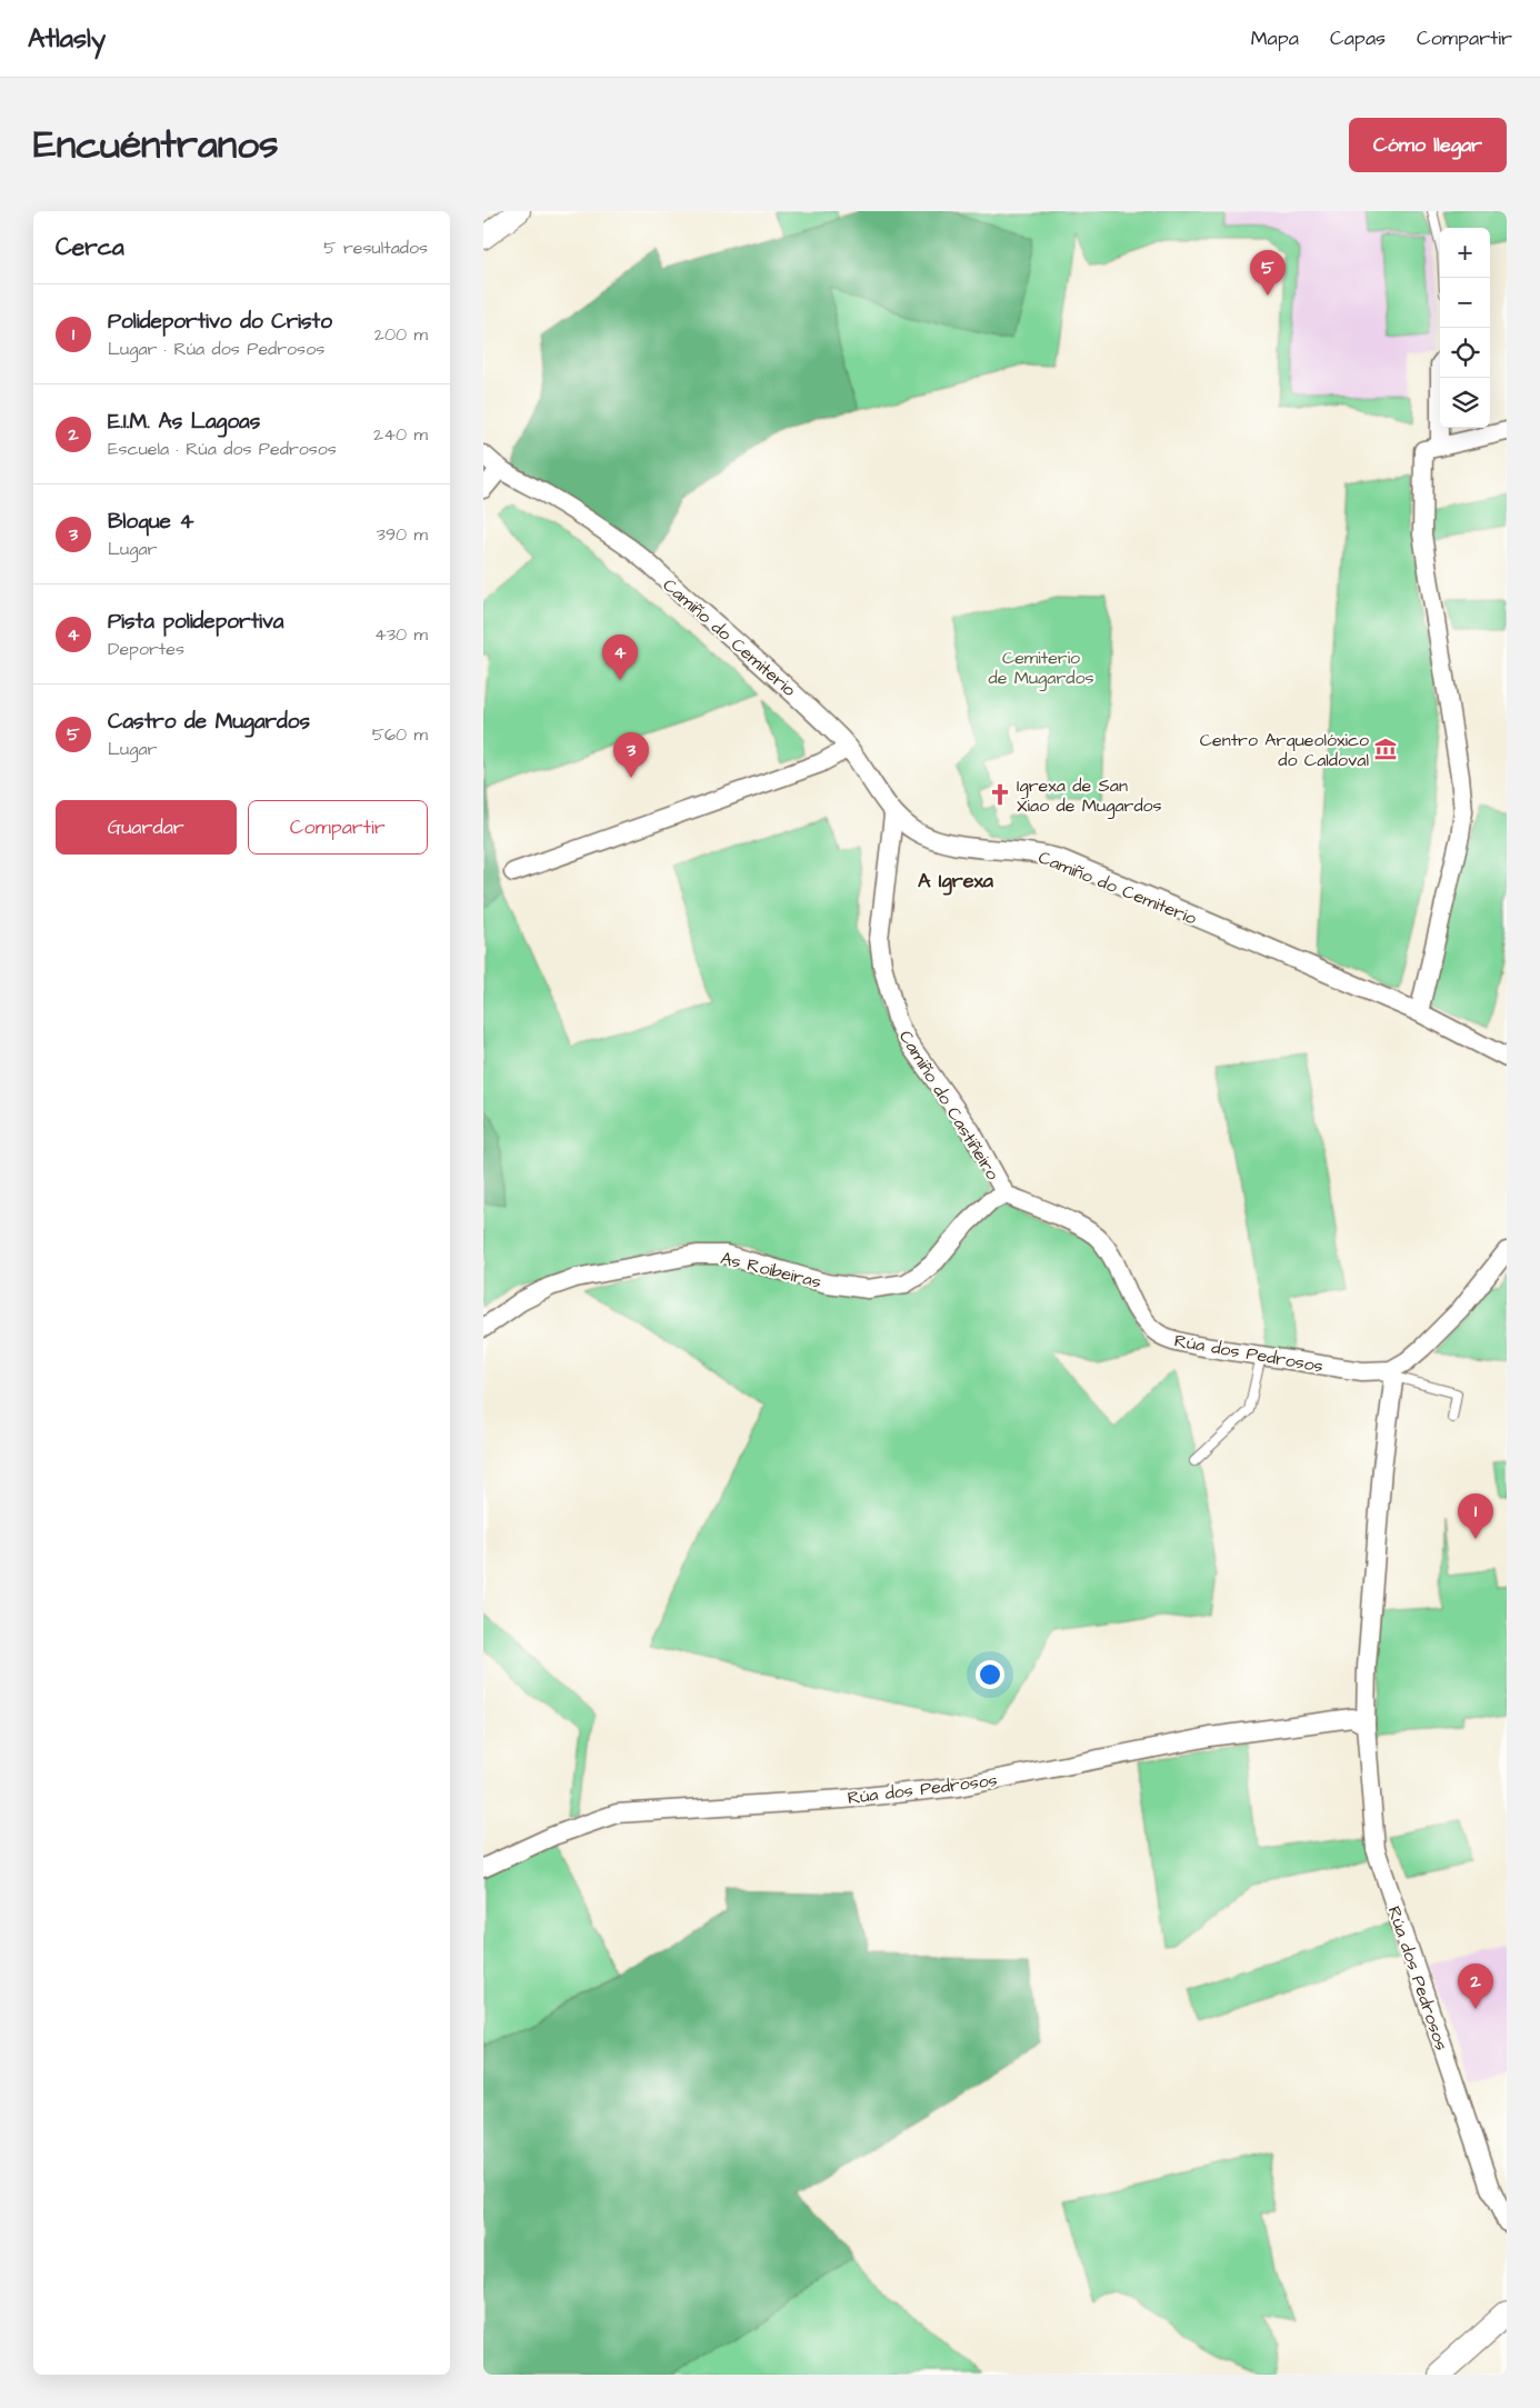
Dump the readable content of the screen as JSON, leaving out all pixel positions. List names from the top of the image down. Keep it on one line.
{"streets":{"street":["Camiño do Cemiterio","Camiño do Castiñeiro","As Roibeiras","Rúa dos Pedrosos"]},"crossings":[["Camiño do Cemiterio","Camiño do Castiñeiro"],["Camiño do Castiñeiro","As Roibeiras"],["Camiño do Castiñeiro","Rúa dos Pedrosos"],["As Roibeiras","Rúa dos Pedrosos"]],"districts":["A Igrexa"],"parks":["Cemiterio de Mugardos"],"places":{"museum":["Centro Arqueolóxico do Caldoval"],"church":["Igrexa de San Xiao de Mugardos"]},"page":{"header":"Atlasly","nav":["Mapa","Capas","Compartir"],"title":"Encuéntranos","buttons":["Cómo llegar",["Guardar","Compartir"]],"heading":["Cerca","5 resultados"],"map_buttons":["+","−"],"pins":["5","4","3","1","2"],"list":[{"mark":"1","name":"Polideportivo do Cristo","note":"Lugar · Rúa dos Pedrosos","value":"200 m"},{"mark":"2","name":"E.I.M. As Lagoas","note":"Escuela · Rúa dos Pedrosos","value":"240 m"},{"mark":"3","name":"Bloque 4","note":"Lugar","value":"390 m"},{"mark":"4","name":"Pista polideportiva","note":"Deportes","value":"430 m"},{"mark":"5","name":"Castro de Mugardos","note":"Lugar","value":"560 m"}]}}
